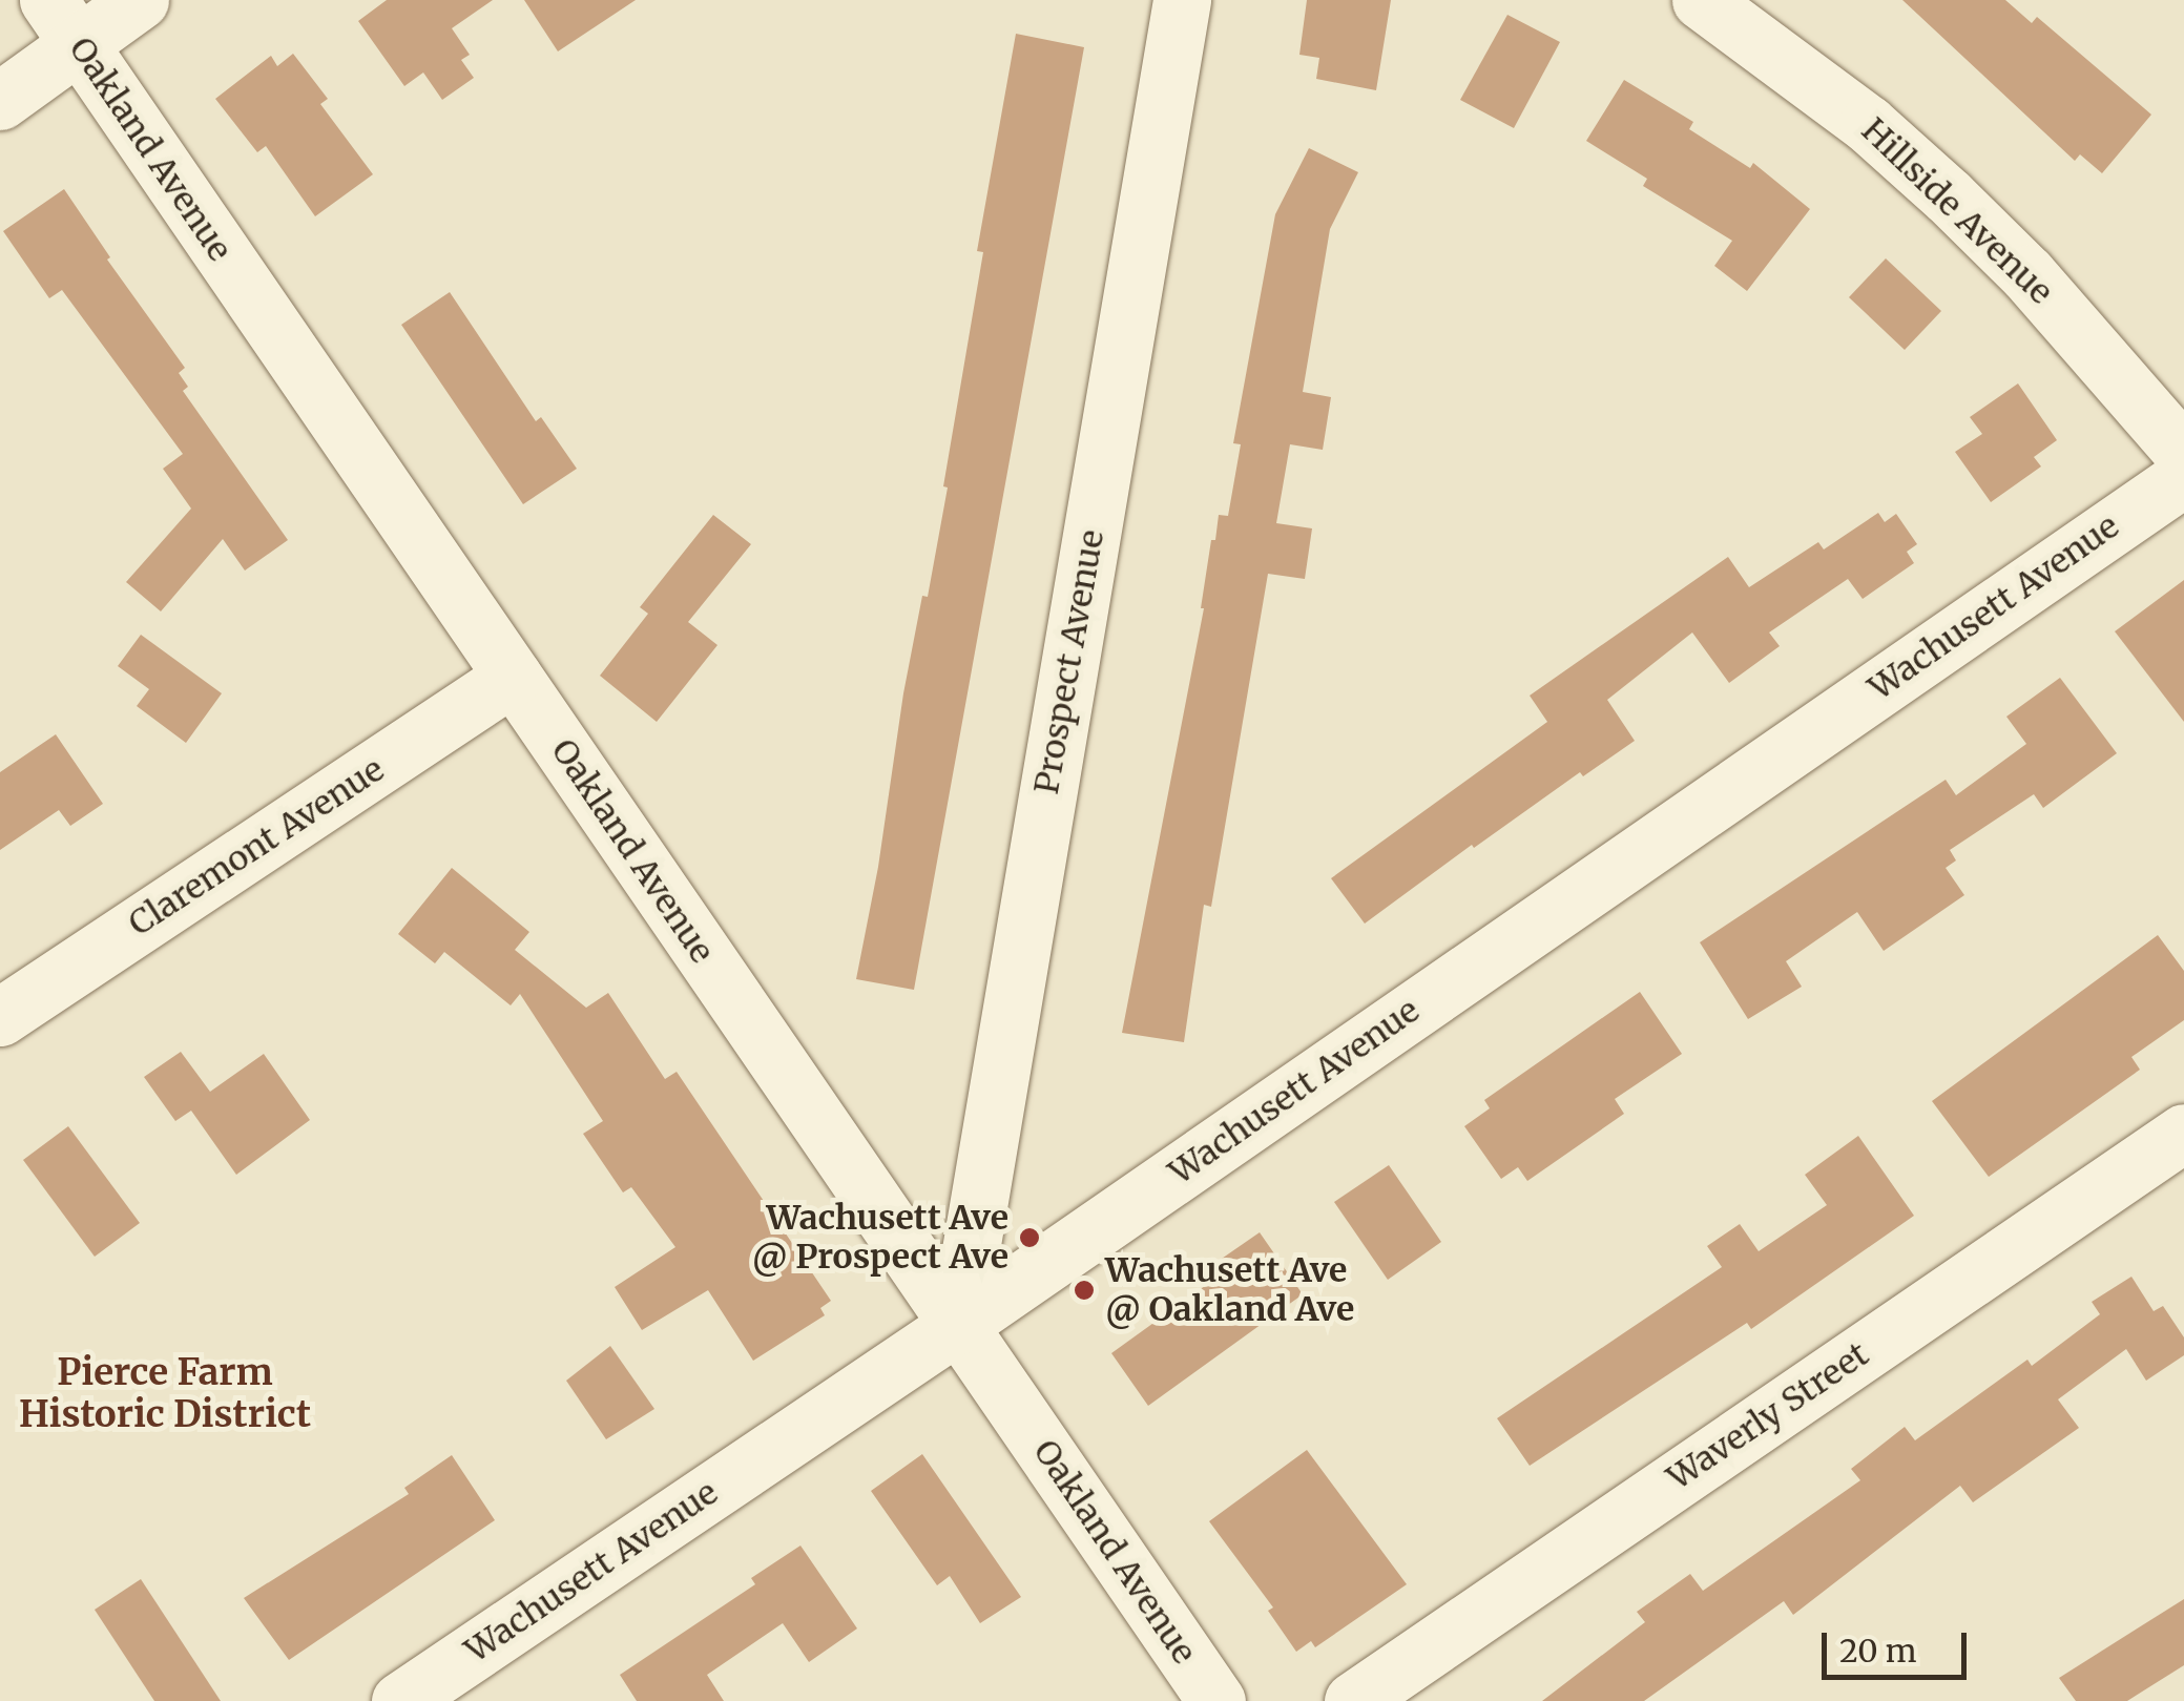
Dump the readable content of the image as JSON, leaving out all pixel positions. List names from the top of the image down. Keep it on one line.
{"streets":{"street":["Oakland Avenue","Hillside Avenue","Wachusett Avenue","Prospect Avenue","Claremont Avenue","Waverly Street"]},"crossings":[["Oakland Avenue","Wachusett Avenue"],["Oakland Avenue","Prospect Avenue"],["Oakland Avenue","Claremont Avenue"],["Wachusett Avenue","Prospect Avenue"]],"districts":["Pierce Farm Historic District"],"places":["Wachusett Ave @ Prospect Ave","Wachusett Ave @ Oakland Ave"],"scale_bar":"20 m"}
